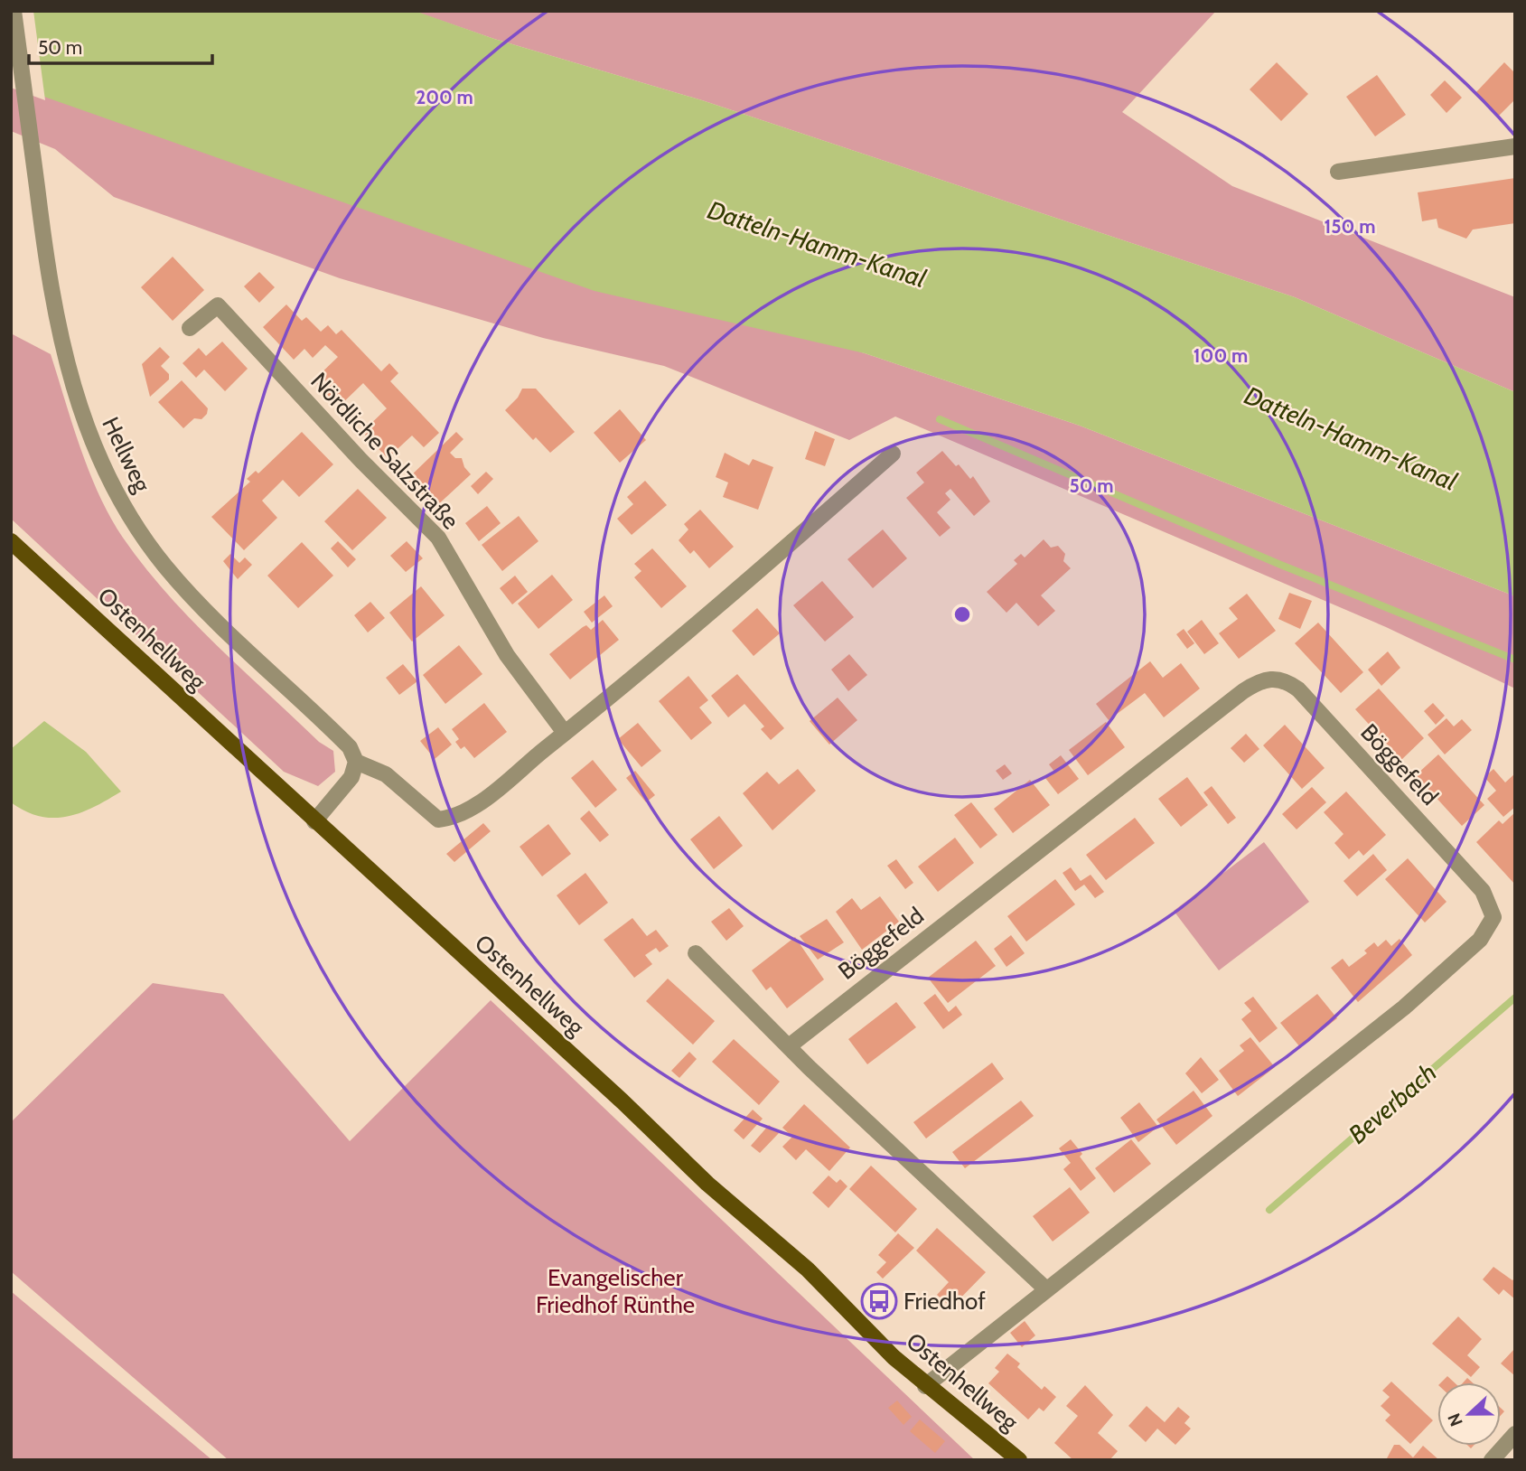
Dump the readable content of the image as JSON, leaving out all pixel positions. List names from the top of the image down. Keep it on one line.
{"streets":{"main road":["Ostenhellweg"],"street":["Nördliche Salzstraße","Hellweg","Böggefeld"]},"crossings":[["Ostenhellweg","Böggefeld"]],"water":["Datteln-Hamm-Kanal","Beverbach"],"parks":["Evangelischer Friedhof Rünthe"],"places":{"bus stop":["Friedhof"]},"scale_bar":"50 m","north":"left","rings":["200 m","150 m","100 m","50 m"]}
